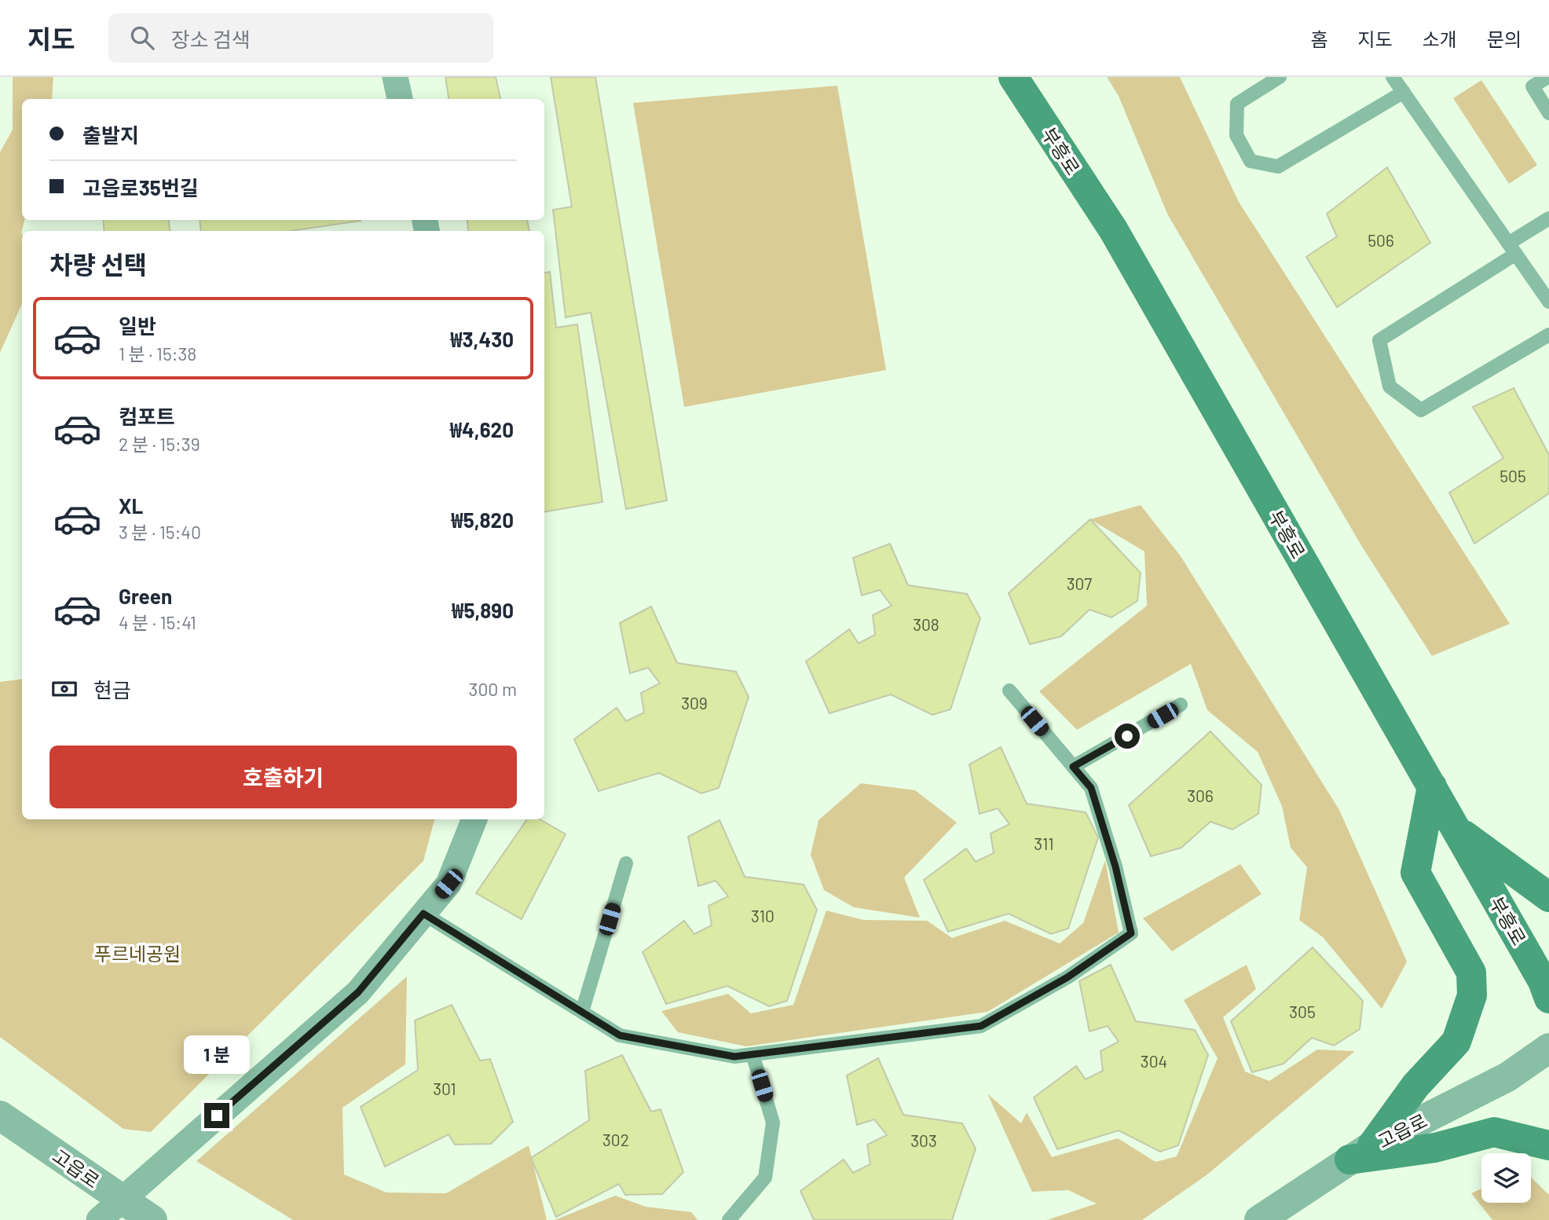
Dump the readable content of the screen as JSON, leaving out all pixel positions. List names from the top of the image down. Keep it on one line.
{"streets":{"main road":["부흥로"],"street":["고읍로"]},"parks":["푸르네공원"],"house_numbers":["506","505","307","308","309","306","311","310","305","304","301","302","303"],"page":{"header":"지도","search":"장소 검색","nav":["홈","지도","소개","문의"],"banner":["출발지","고읍로35번길"],"heading":"차량 선택","list":[{"name":"일반","note":"1 분 · 15:38","value":"₩3,430"},{"name":"컴포트","note":"2 분 · 15:39","value":"₩4,620"},{"name":"XL","note":"3 분 · 15:40","value":"₩5,820"},{"name":"Green","note":"4 분 · 15:41","value":"₩5,890"}],"pay":["현금","300 m"],"buttons":"호출하기","bubble":"1 분"}}
